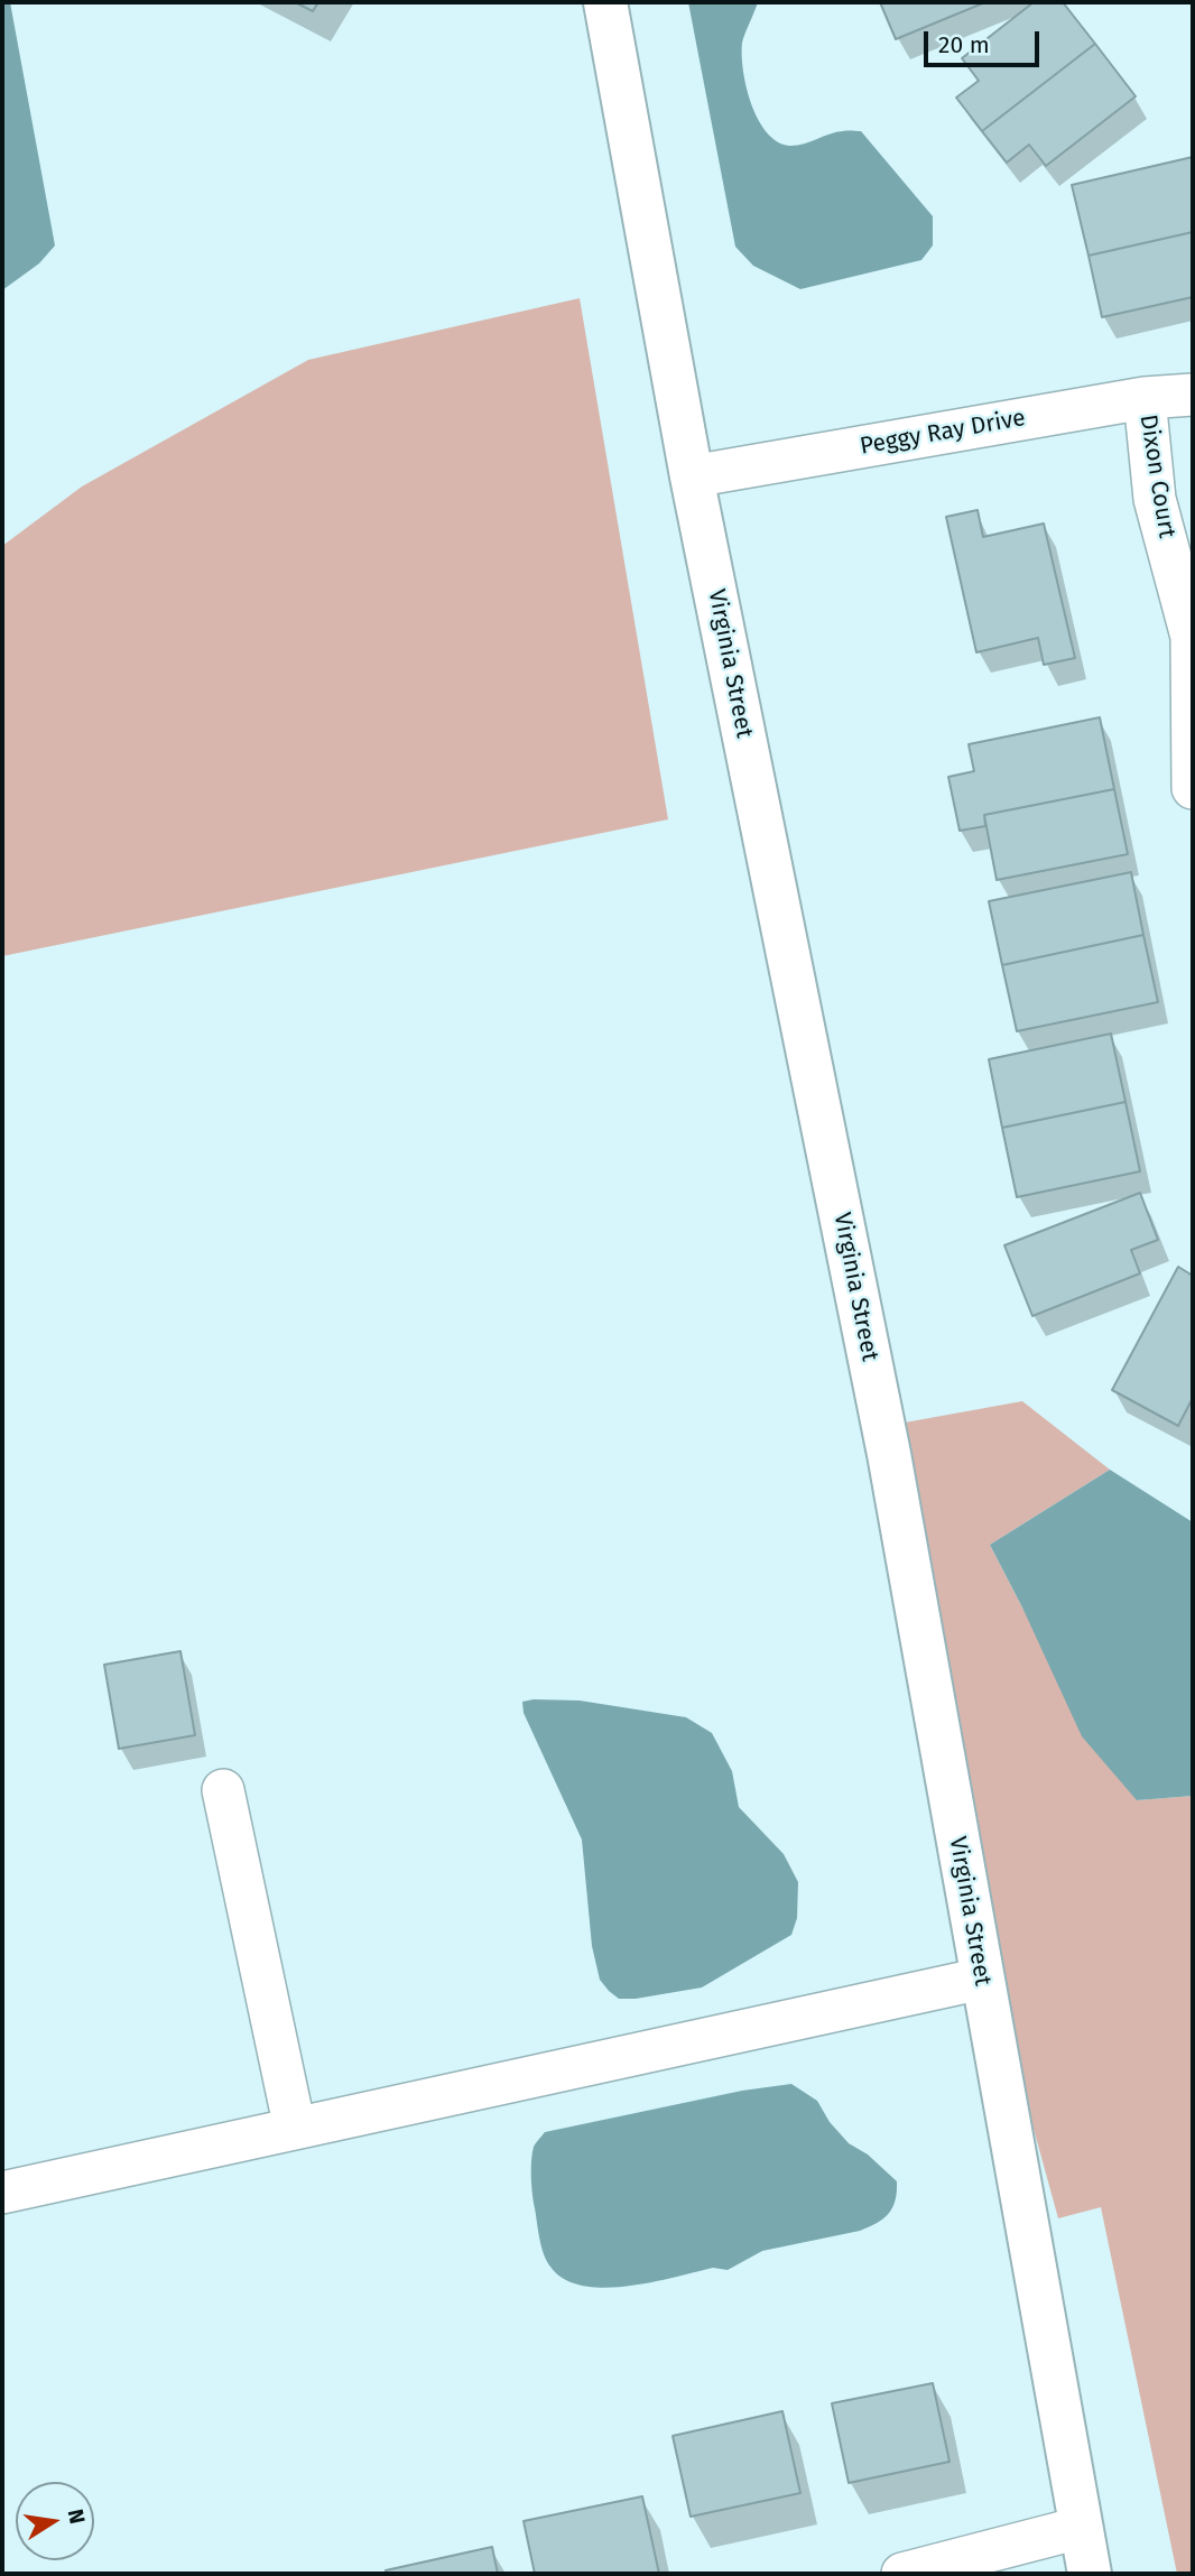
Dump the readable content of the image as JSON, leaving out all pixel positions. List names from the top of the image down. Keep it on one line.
{"streets":{"street":["Peggy Ray Drive","Dixon Court","Virginia Street"]},"crossings":[["Peggy Ray Drive","Dixon Court"],["Peggy Ray Drive","Virginia Street"]],"scale_bar":"20 m","north":"right"}
